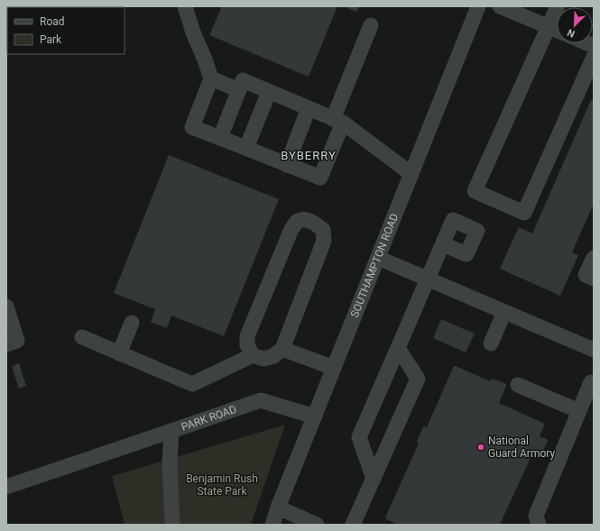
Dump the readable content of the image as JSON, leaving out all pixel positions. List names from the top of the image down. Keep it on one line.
{"streets":{"street":["SOUTHAMPTON ROAD","PARK ROAD"]},"crossings":[["SOUTHAMPTON ROAD","PARK ROAD"]],"districts":["BYBERRY"],"parks":["Benjamin Rush State Park"],"places":["National Guard Armory"],"legend":["Road","Park"],"north":"bottom left"}
